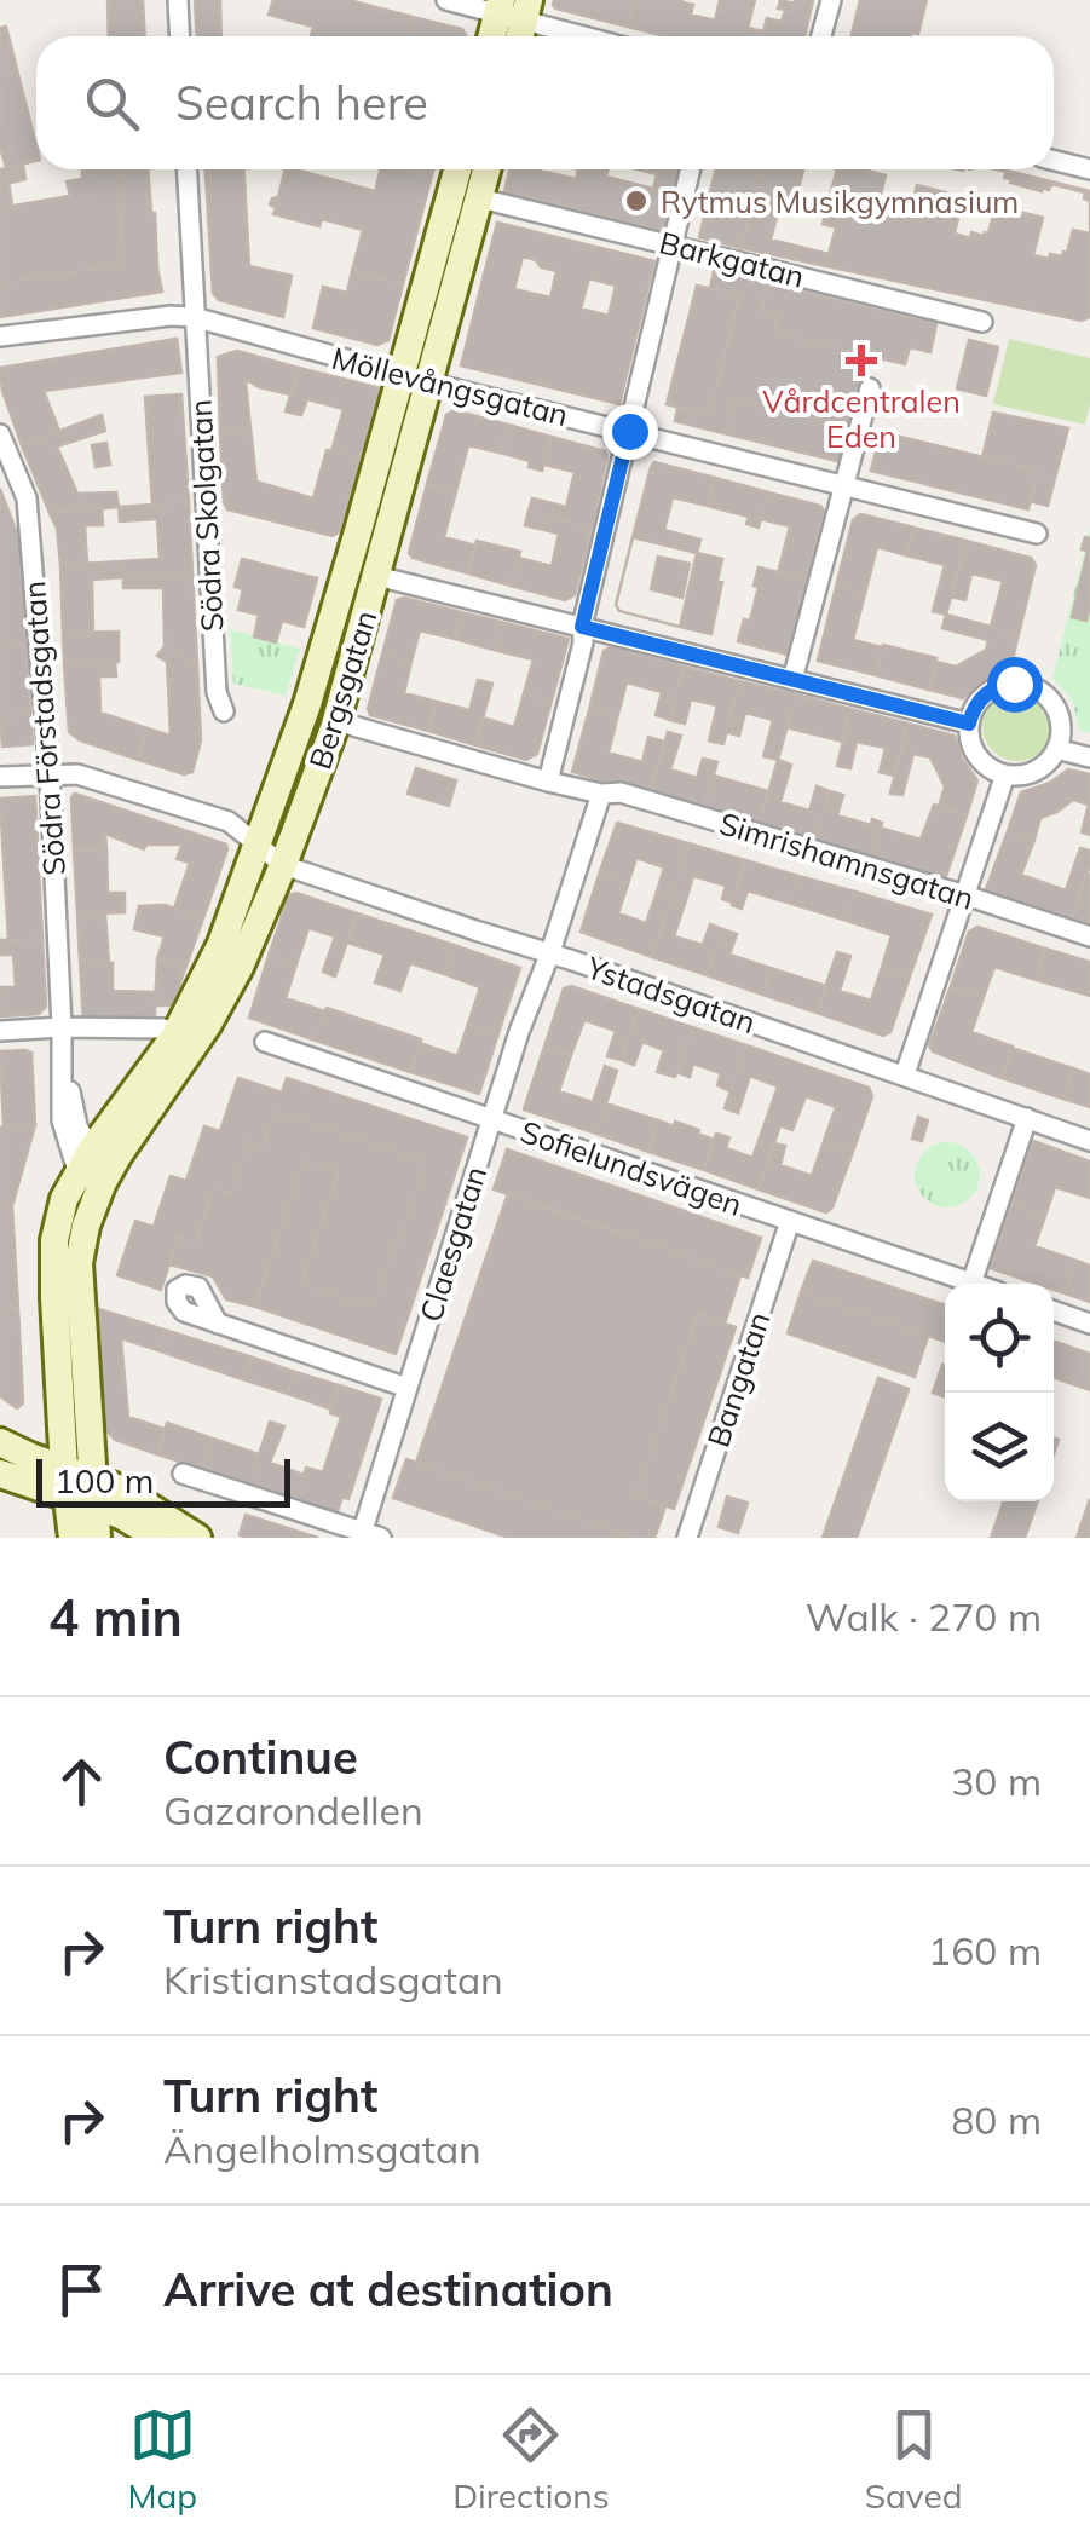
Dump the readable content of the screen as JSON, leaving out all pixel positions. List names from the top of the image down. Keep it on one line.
{"streets":{"street":["Barkgatan","Möllevångsgatan","Södra Skolgatan","Bergsgatan","Södra Förstadsgatan","Simrishamnsgatan","Ystadsgatan","Sofielundsvägen","Claesgatan","Bangatan"]},"crossings":[["Barkgatan","Bergsgatan"],["Möllevångsgatan","Södra Skolgatan"],["Möllevångsgatan","Bergsgatan"],["Bergsgatan","Södra Förstadsgatan"],["Bergsgatan","Simrishamnsgatan"],["Bergsgatan","Ystadsgatan"],["Södra Förstadsgatan","Ystadsgatan"],["Simrishamnsgatan","Claesgatan"],["Ystadsgatan","Claesgatan"],["Sofielundsvägen","Claesgatan"],["Sofielundsvägen","Bangatan"]],"places":{"other":["Rytmus Musikgymnasium"],"health":["Vårdcentralen Eden"]},"scale_bar":"100 m","page":{"search":"Search here","scale":"100 m","heading":["4 min","Walk · 270 m"],"list":[["Continue","Gazarondellen","30 m"],["Turn right","Kristianstadsgatan","160 m"],["Turn right","Ängelholmsgatan","80 m"],"Arrive at destination"],"nav":["Map","Directions","Saved"]}}
